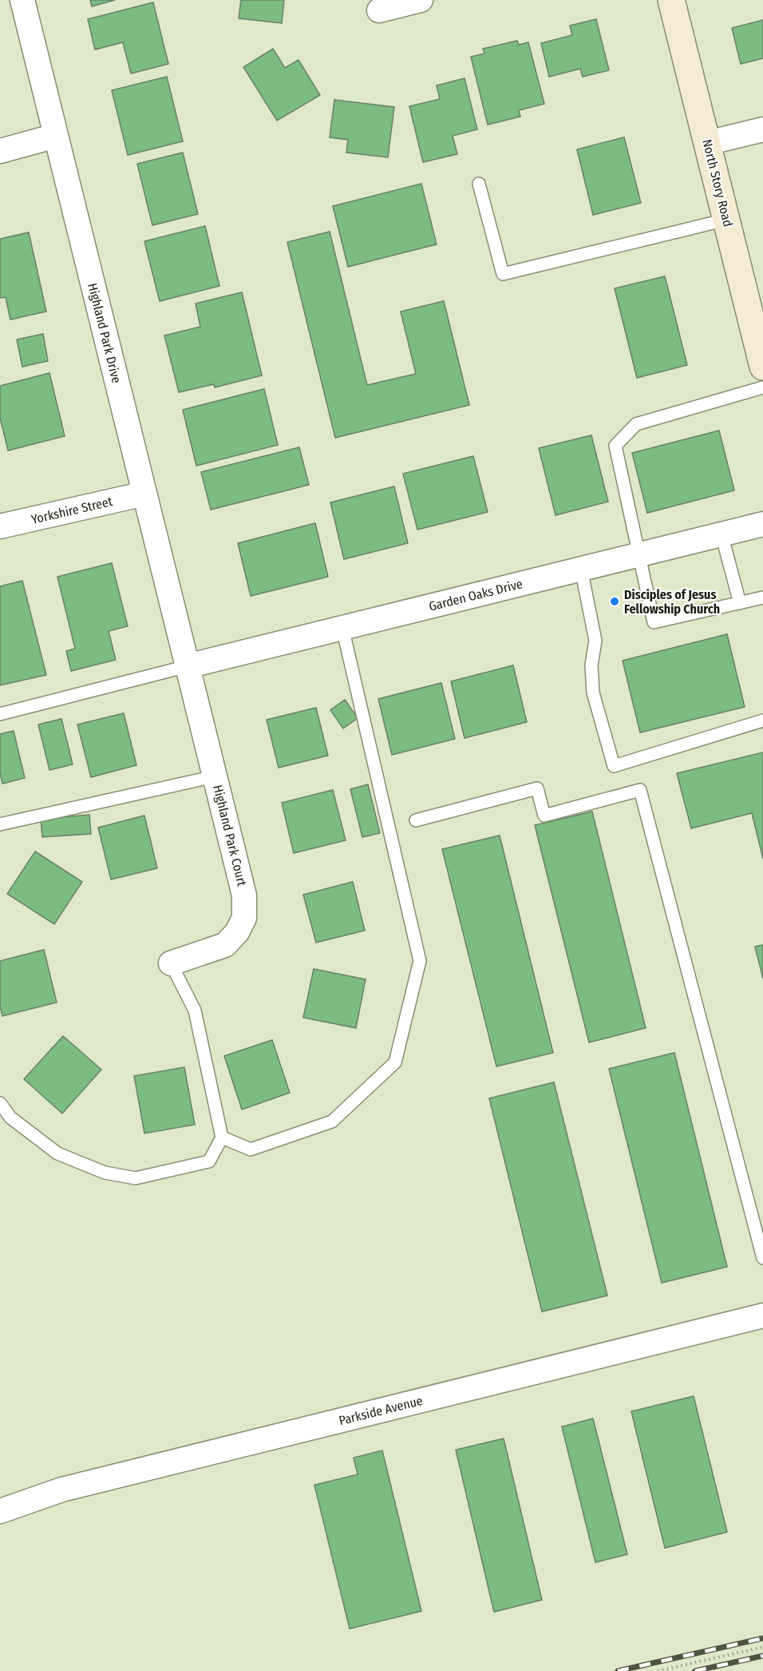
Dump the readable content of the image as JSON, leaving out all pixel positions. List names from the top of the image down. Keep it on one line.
{"streets":{"main road":["North Story Road"],"street":["Highland Park Drive","Yorkshire Street","Garden Oaks Drive","Highland Park Court","Parkside Avenue"]},"crossings":[["Highland Park Drive","Yorkshire Street"],["Highland Park Drive","Garden Oaks Drive"],["Highland Park Drive","Highland Park Court"],["Garden Oaks Drive","Highland Park Court"]],"places":["Disciples of Jesus Fellowship Church"]}
